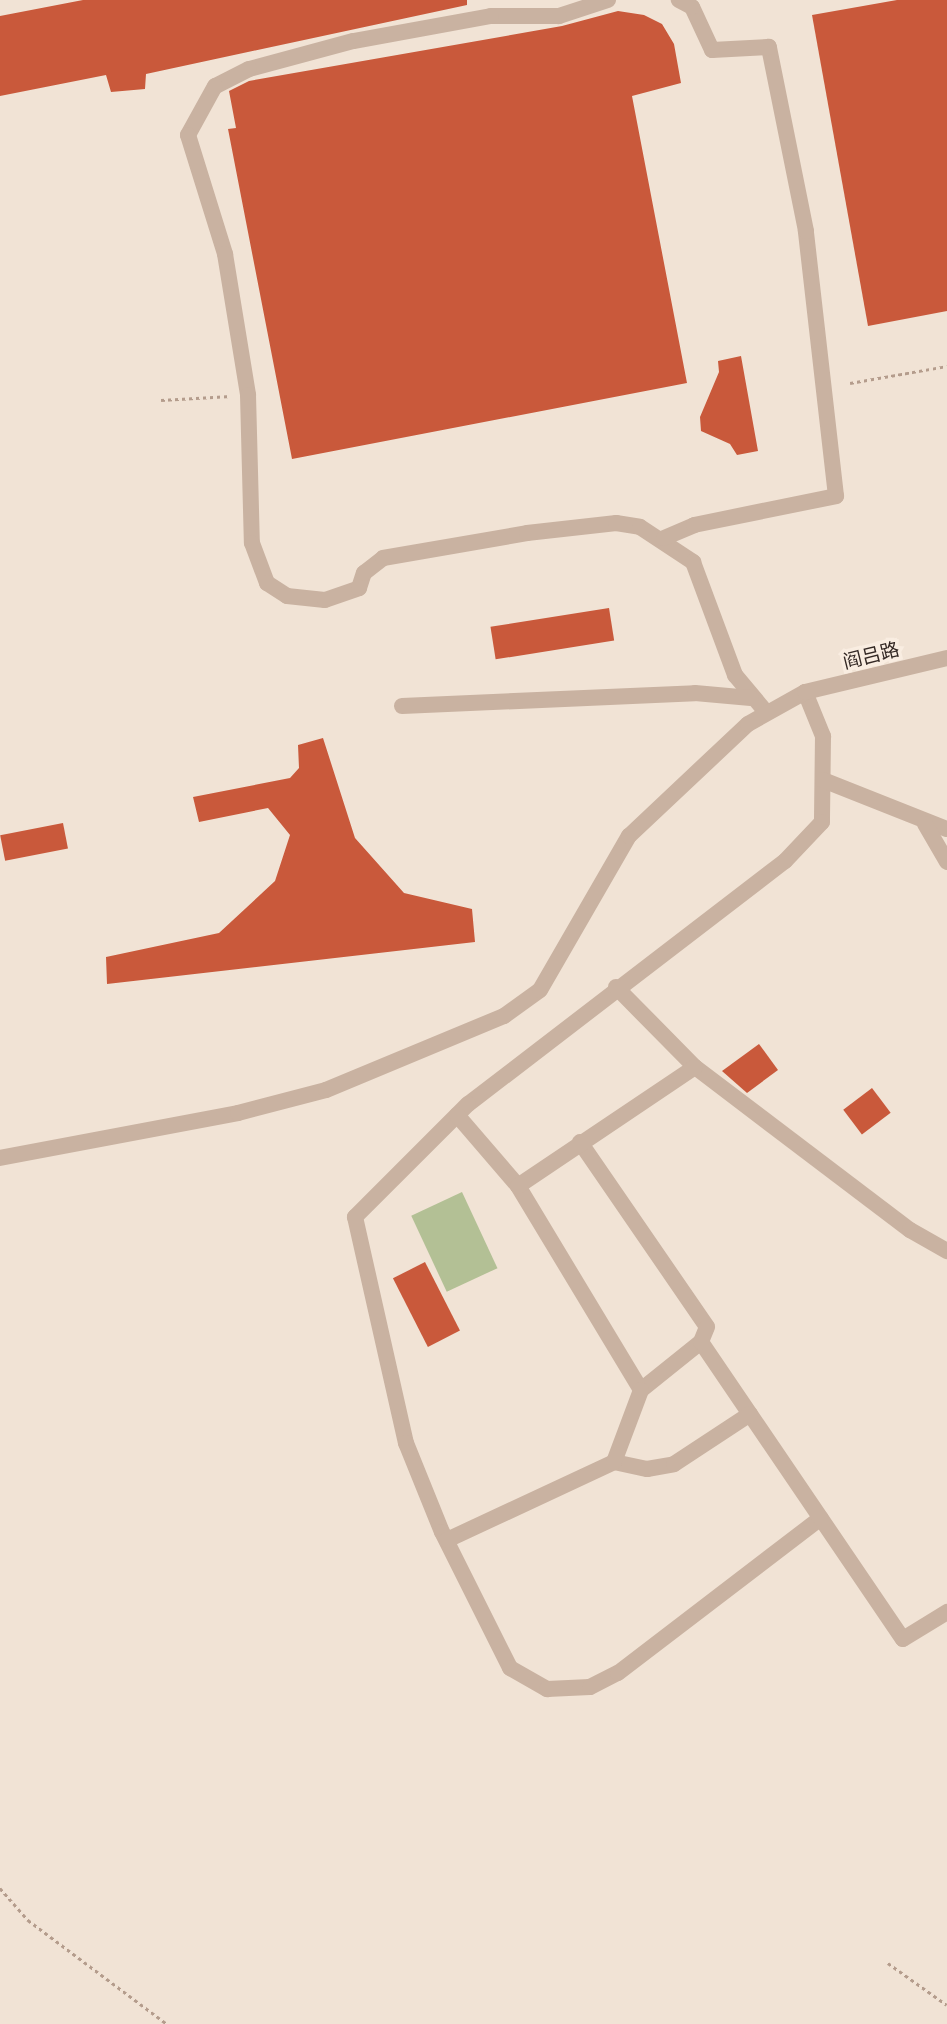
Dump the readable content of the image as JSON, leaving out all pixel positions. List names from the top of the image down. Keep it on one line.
{"streets":{"street":["阎吕路"]}}
